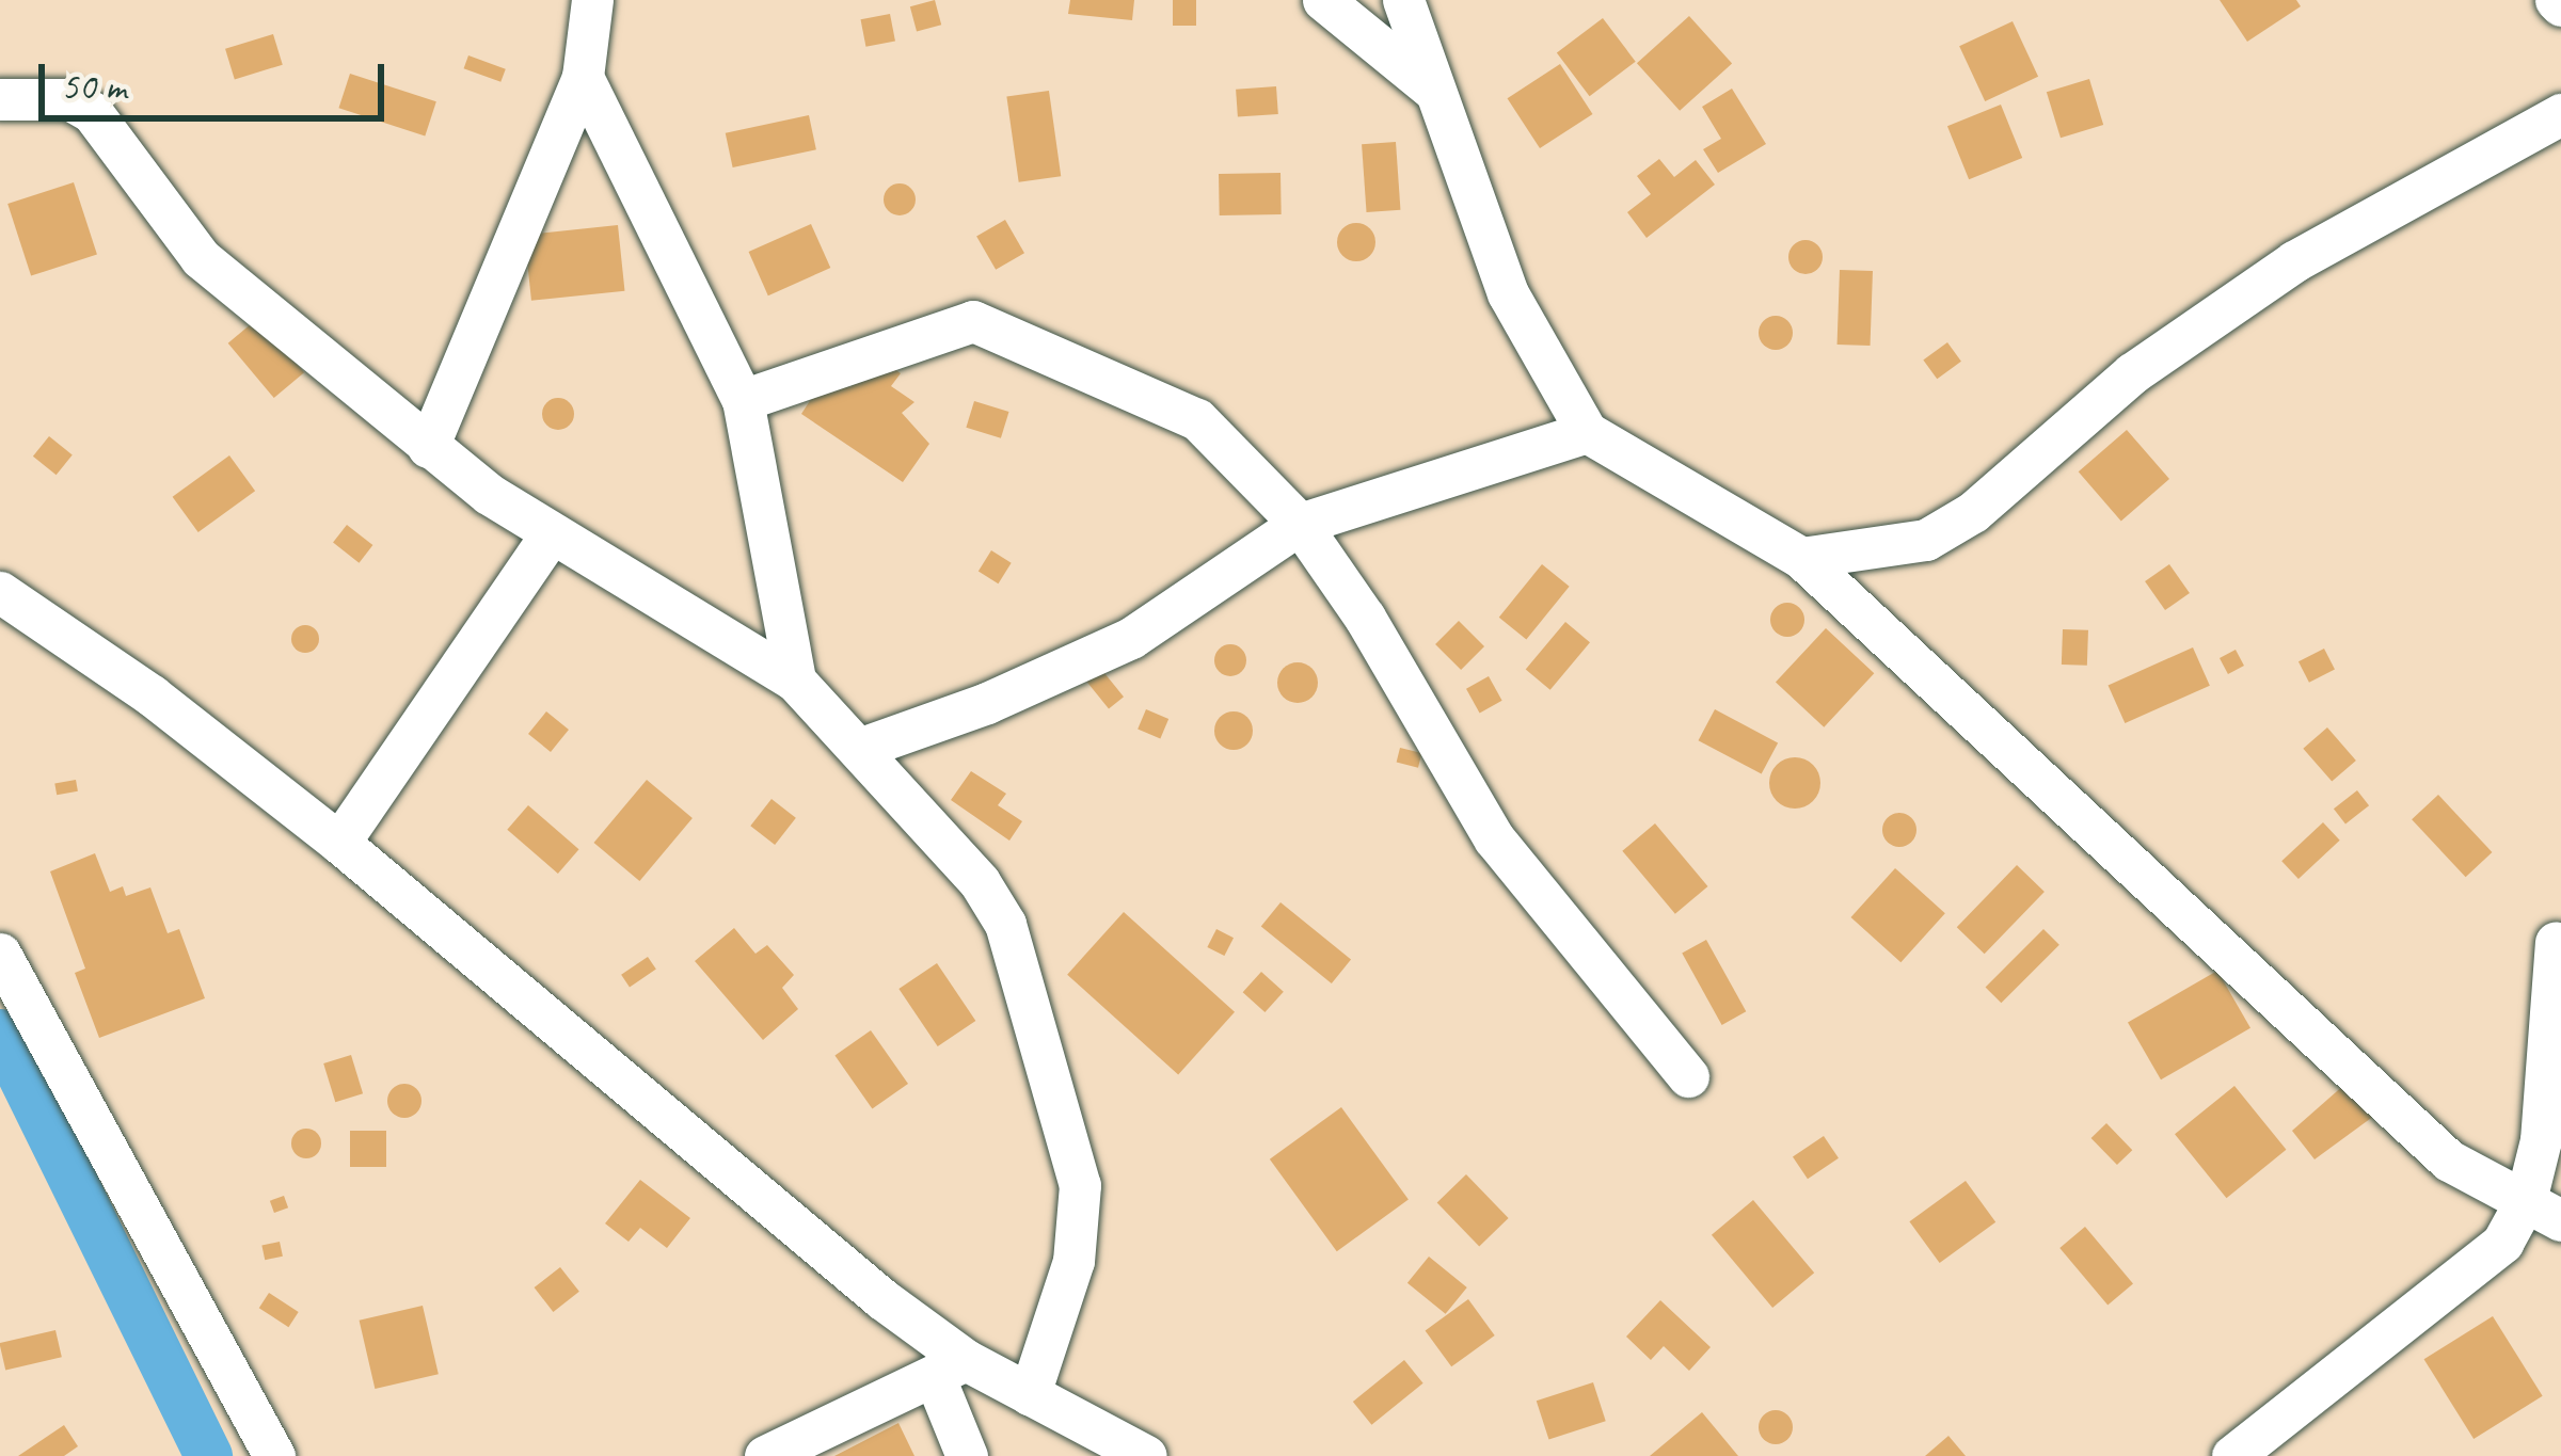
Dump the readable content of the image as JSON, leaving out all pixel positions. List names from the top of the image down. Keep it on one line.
{"scale_bar":"50 m"}
